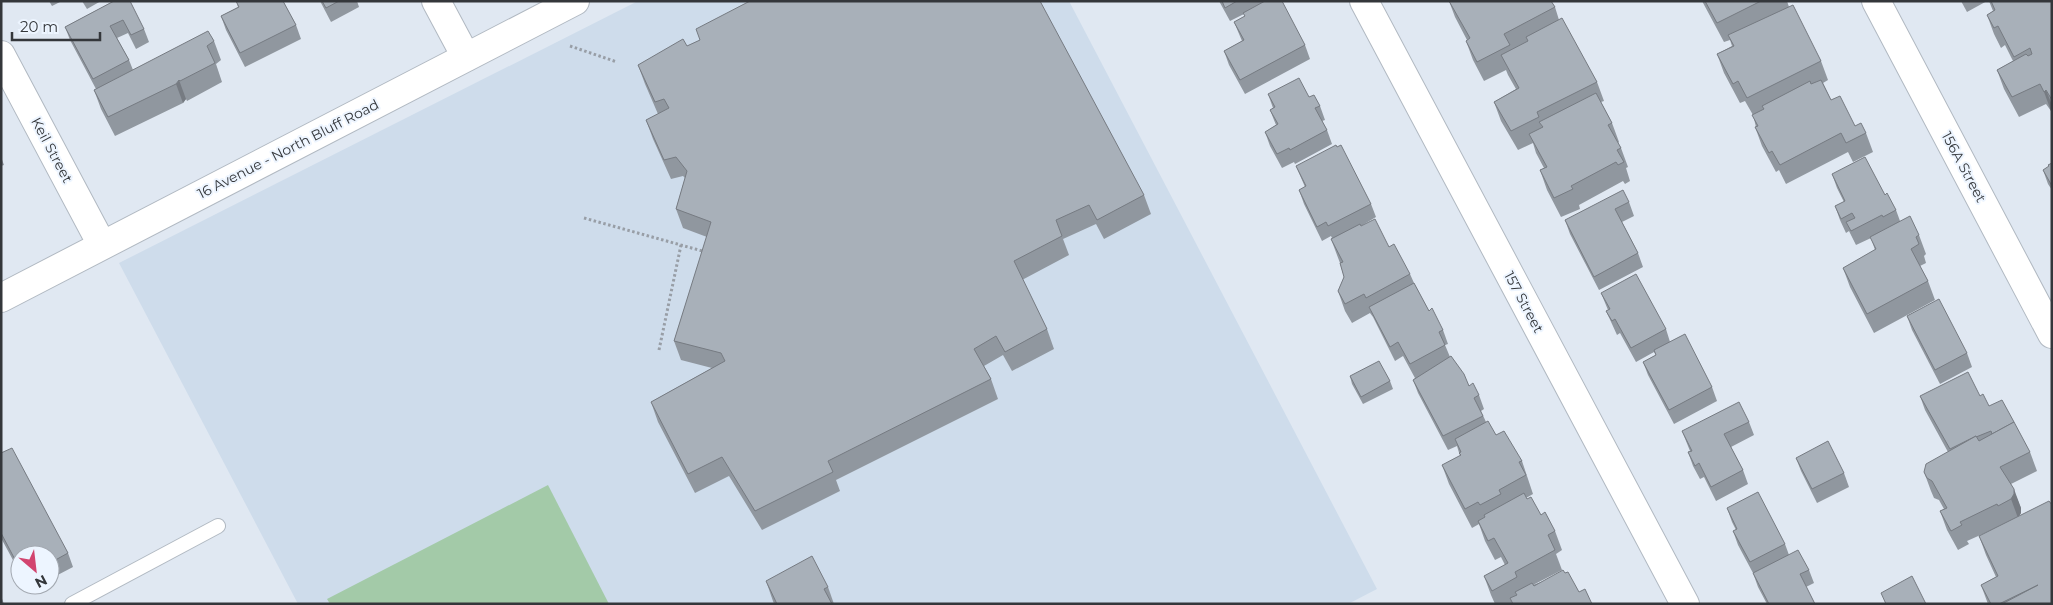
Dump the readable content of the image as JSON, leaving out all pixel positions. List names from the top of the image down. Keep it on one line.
{"streets":{"street":["16 Avenue - North Bluff Road","Keil Street","156A Street","157 Street"]},"crossings":[["16 Avenue - North Bluff Road","Keil Street"]],"scale_bar":"20 m","north":"bottom right"}
